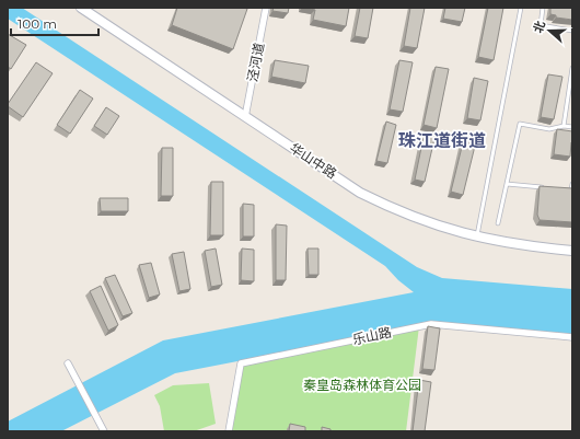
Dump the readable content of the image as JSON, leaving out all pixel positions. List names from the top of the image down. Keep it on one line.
{"streets":{"street":["泾河道","华山中路","乐山路"]},"crossings":[["泾河道","华山中路"]],"districts":["珠江道街道"],"parks":["秦皇岛森林体育公园"],"scale_bar":"100 m","north":"left"}
